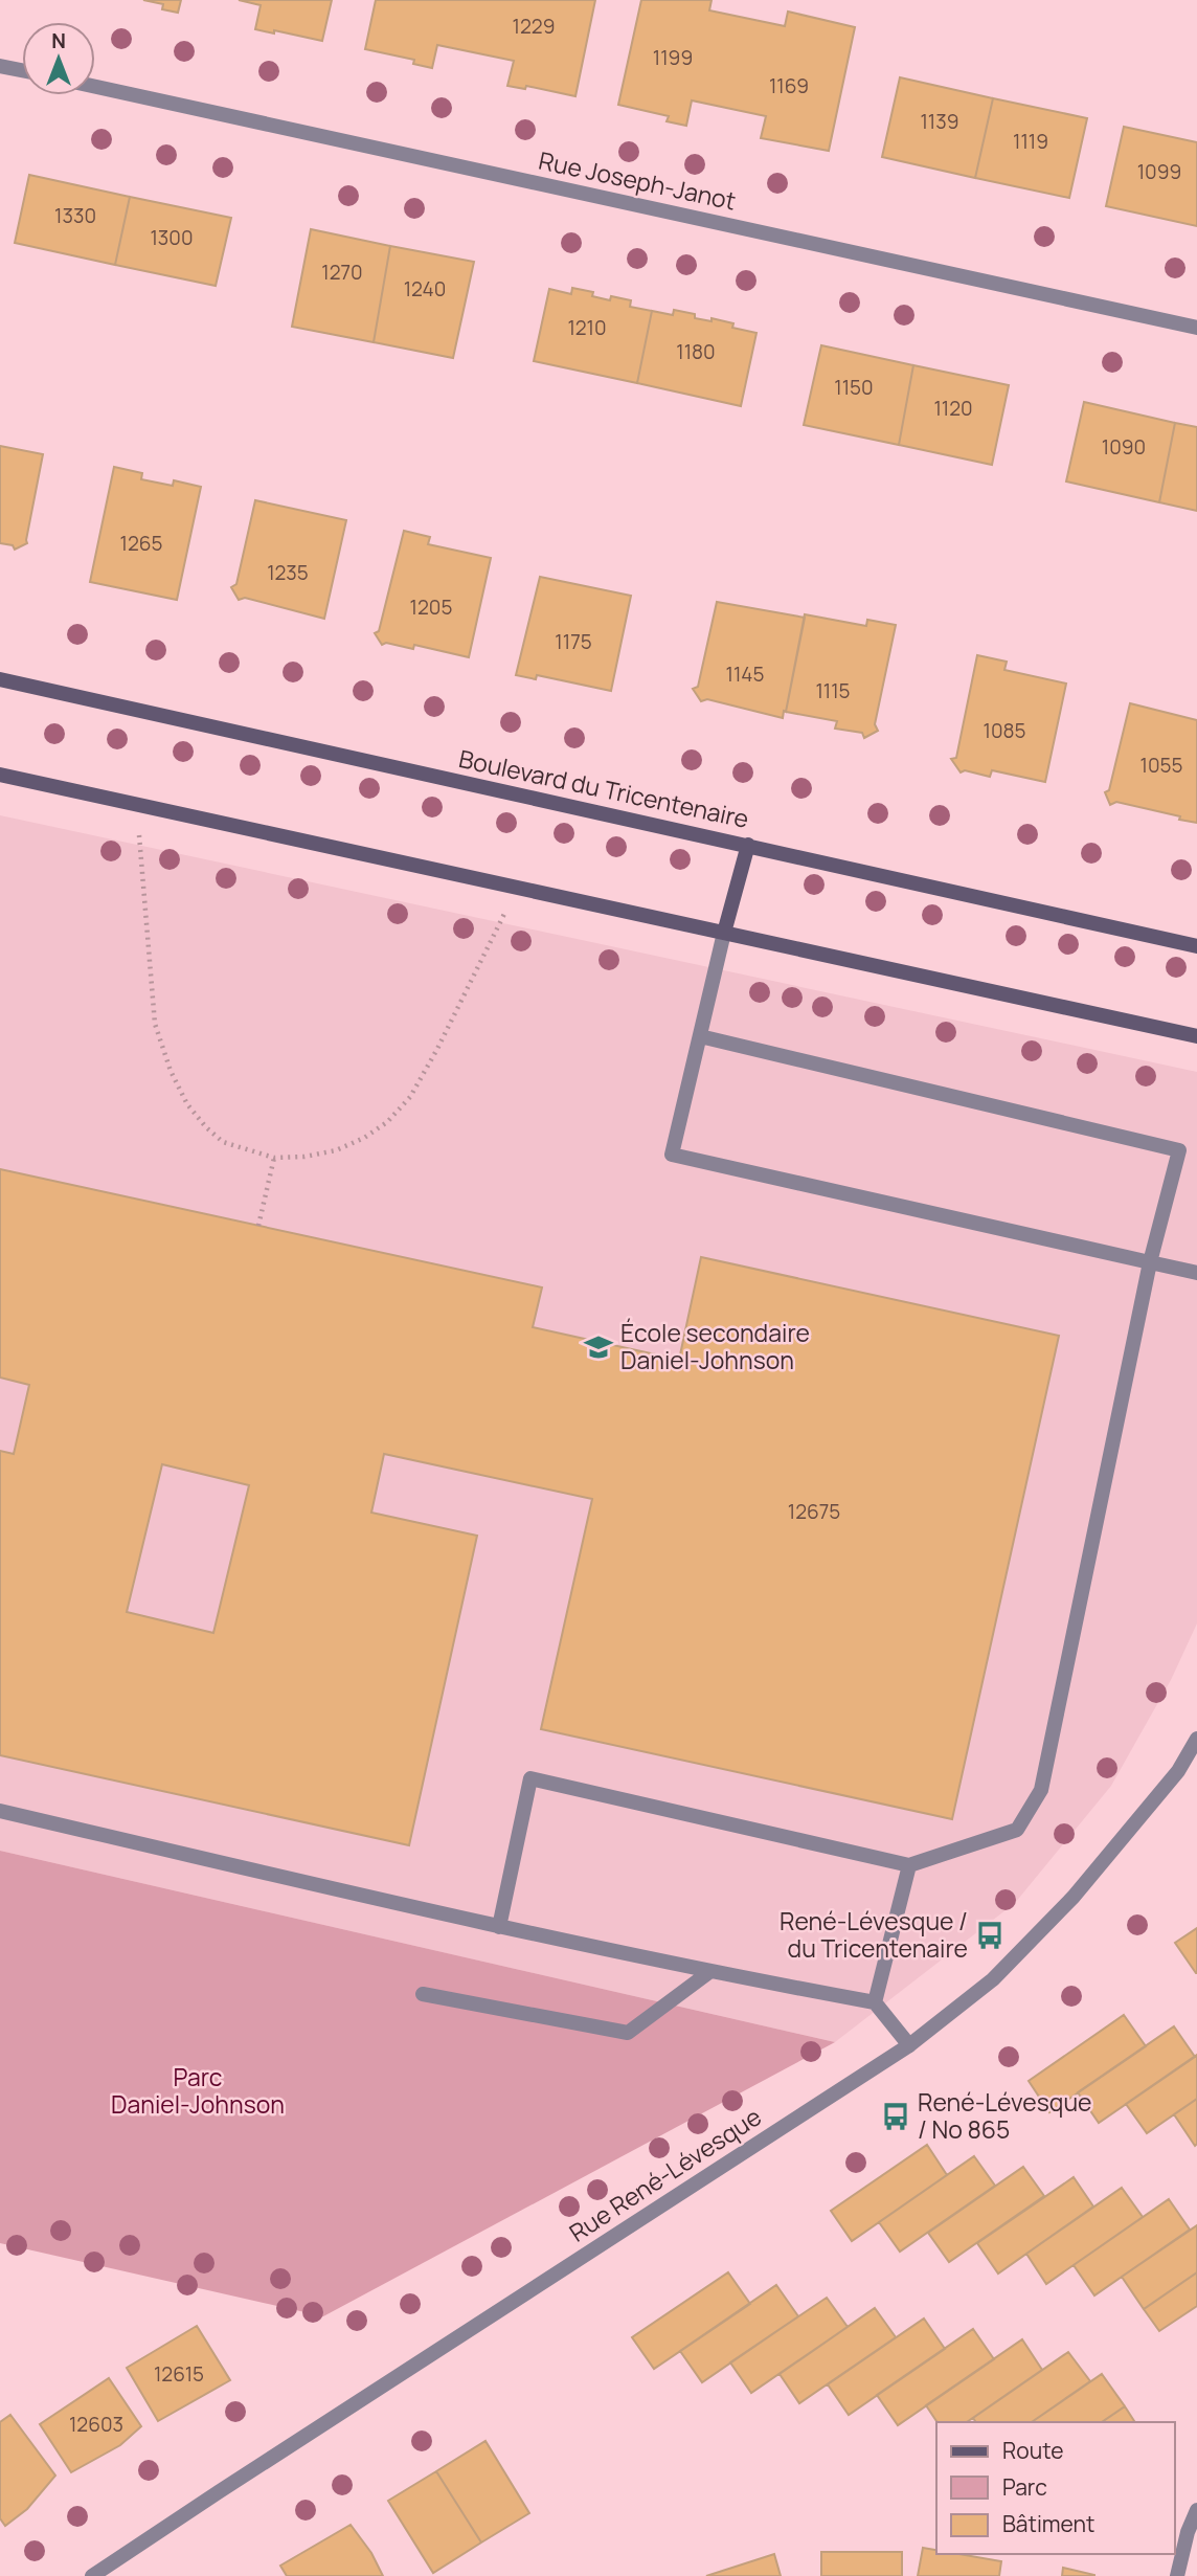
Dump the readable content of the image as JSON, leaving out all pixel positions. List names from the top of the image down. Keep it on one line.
{"streets":{"street":["Rue Joseph-Janot","Boulevard du Tricentenaire","Rue René-Lévesque"]},"parks":["Parc Daniel-Johnson"],"places":{"school or university":["École secondaire Daniel-Johnson"],"bus stop":["René-Lévesque / du Tricentenaire","René-Lévesque / No 865"]},"house_numbers":["1229","1199","1169","1139","1119","1099","1330","1300","1270","1240","1210","1180","1150","1120","1090","1265","1235","1205","1175","1145","1115","1085","1055","12675","12615","12603"],"legend":["Route","Parc","Bâtiment"],"north":"top"}
